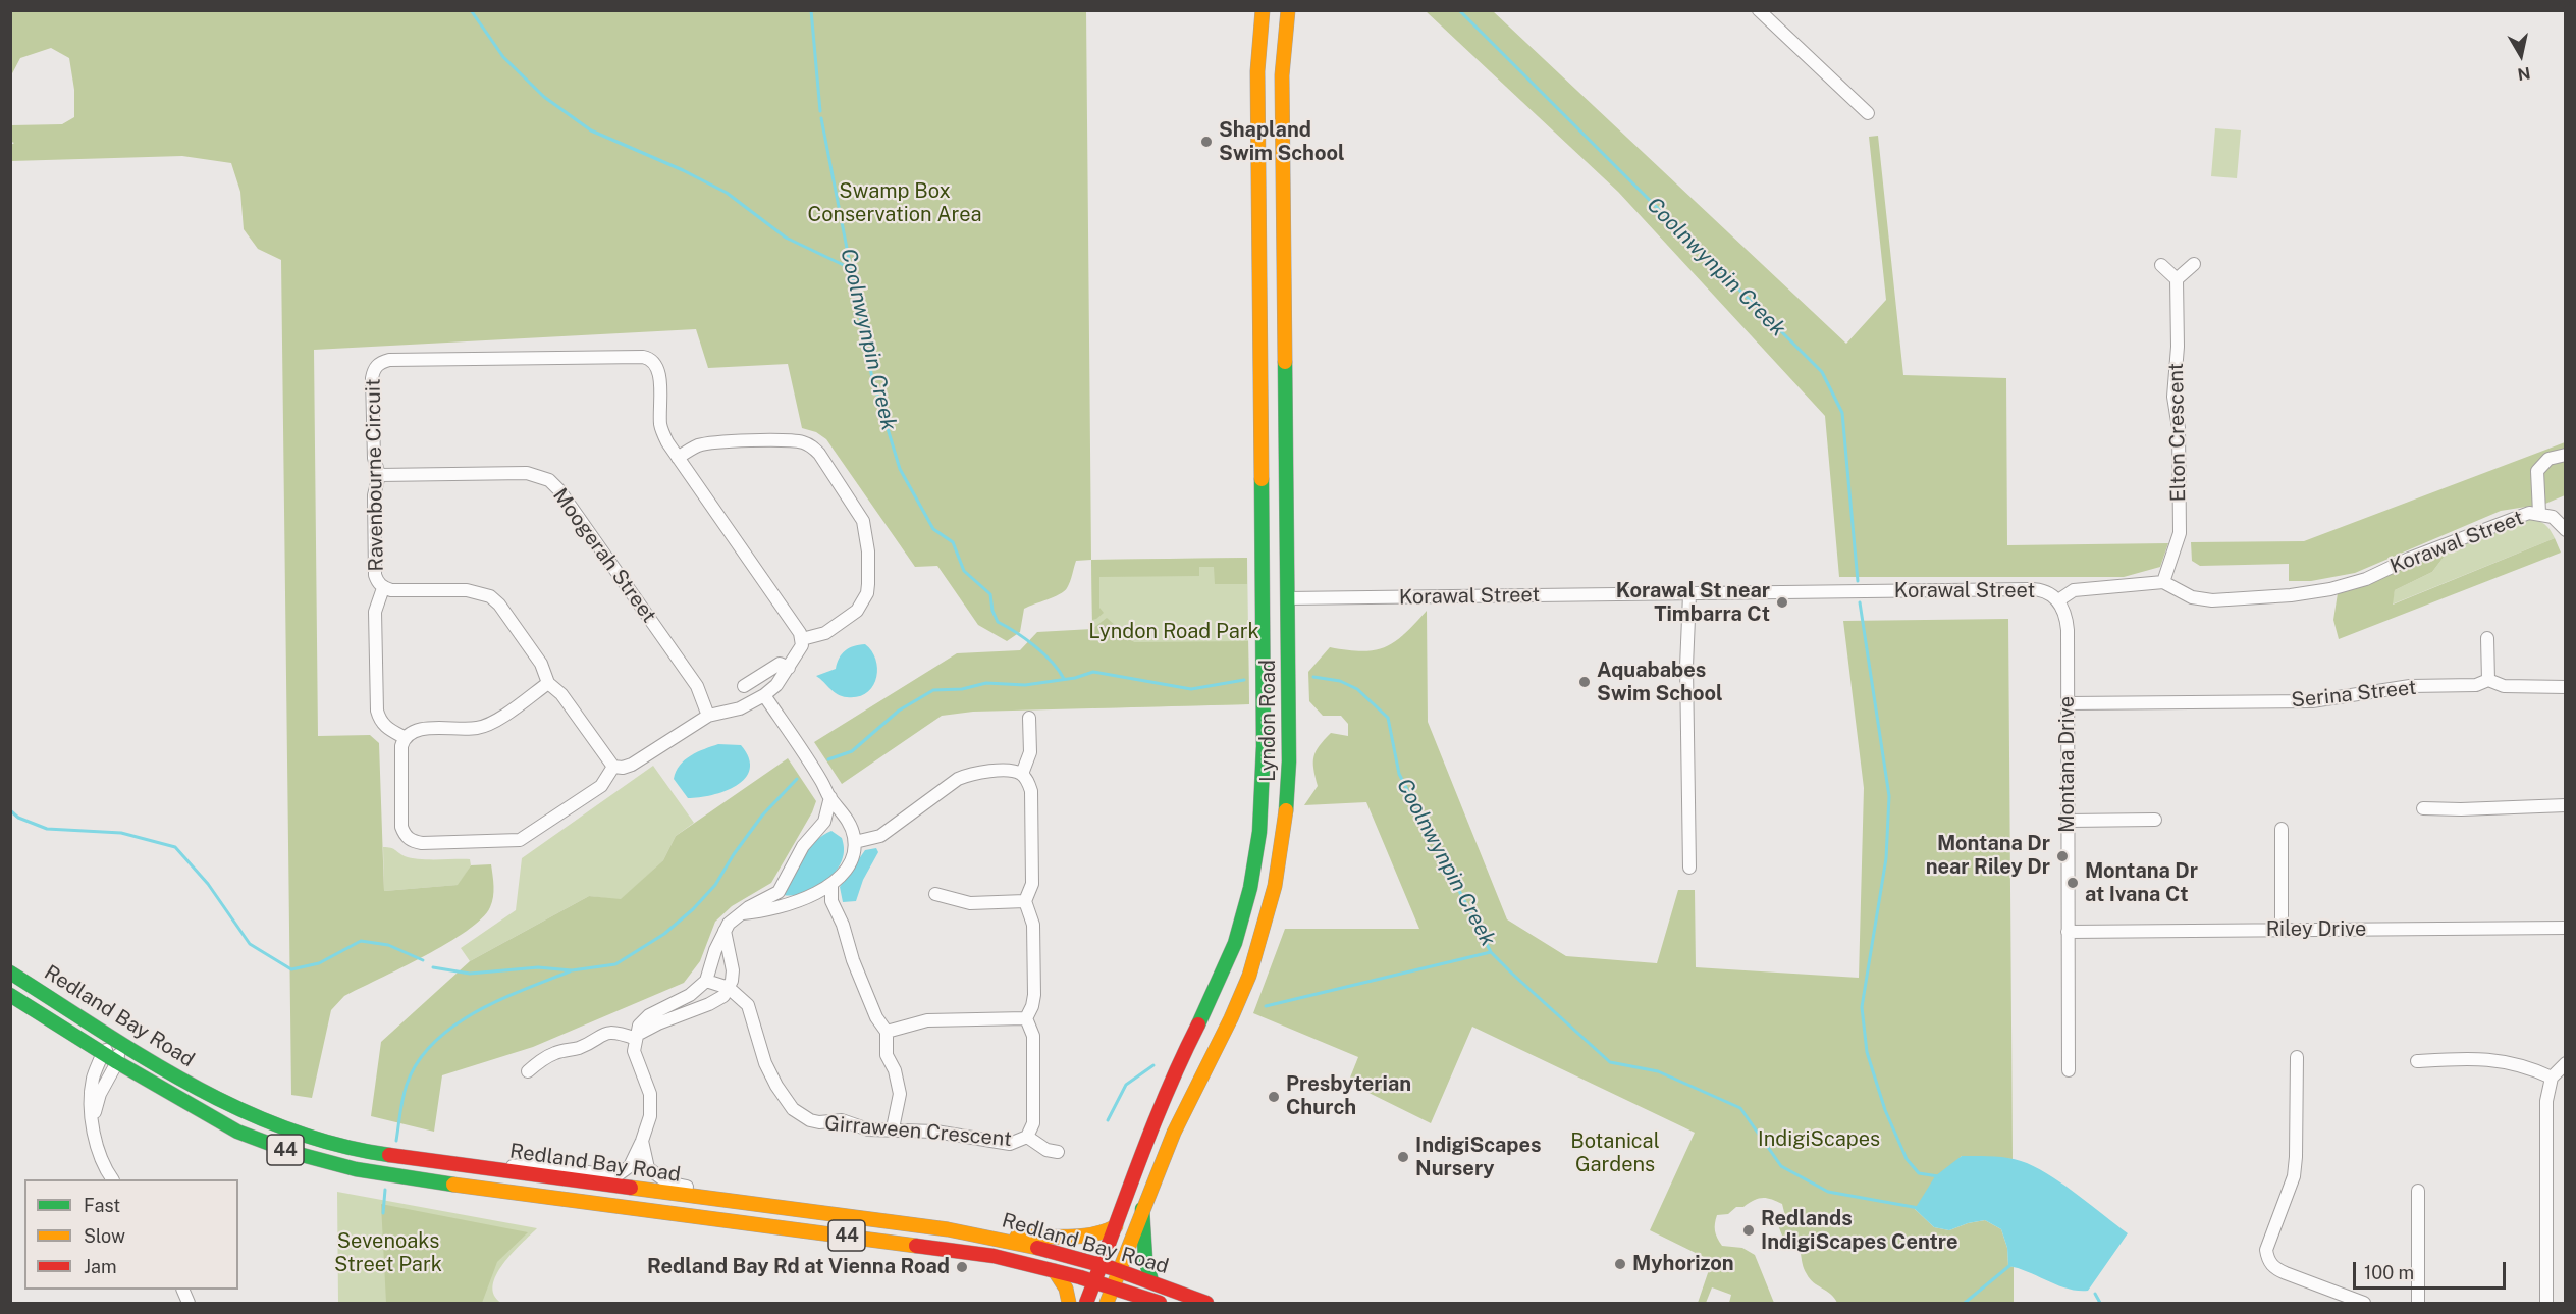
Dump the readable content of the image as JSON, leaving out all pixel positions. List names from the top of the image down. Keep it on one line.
{"streets":{"main road":["Lyndon Road","Redland Bay Road","44"],"street":["Elton Crescent","Ravenbourne Circuit","Korawal Street","Moogerah Street","Serina Street","Montana Drive","Riley Drive","Girraween Crescent"]},"crossings":[["Elton Crescent","Korawal Street"],["Ravenbourne Circuit","Moogerah Street"],["Korawal Street","Lyndon Road"],["Korawal Street","Montana Drive"],["Serina Street","Montana Drive"],["Lyndon Road","Redland Bay Road"],["Montana Drive","Riley Drive"]],"water":["Coolnwynpin Creek"],"parks":["Swamp Box Conservation Area","Lyndon Road Park","IndigiScapes","Botanical Gardens","Sevenoaks Street Park"],"places":["Shapland Swim School","Korawal St near Timbarra Ct","Aquababes Swim School","Montana Dr near Riley Dr","Montana Dr at Ivana Ct","Presbyterian Church","IndigiScapes Nursery","Redlands IndigiScapes Centre","Myhorizon","Redland Bay Rd at Vienna Road"],"legend":["Fast","Slow","Jam"],"scale_bar":"100 m","north":"bottom"}
